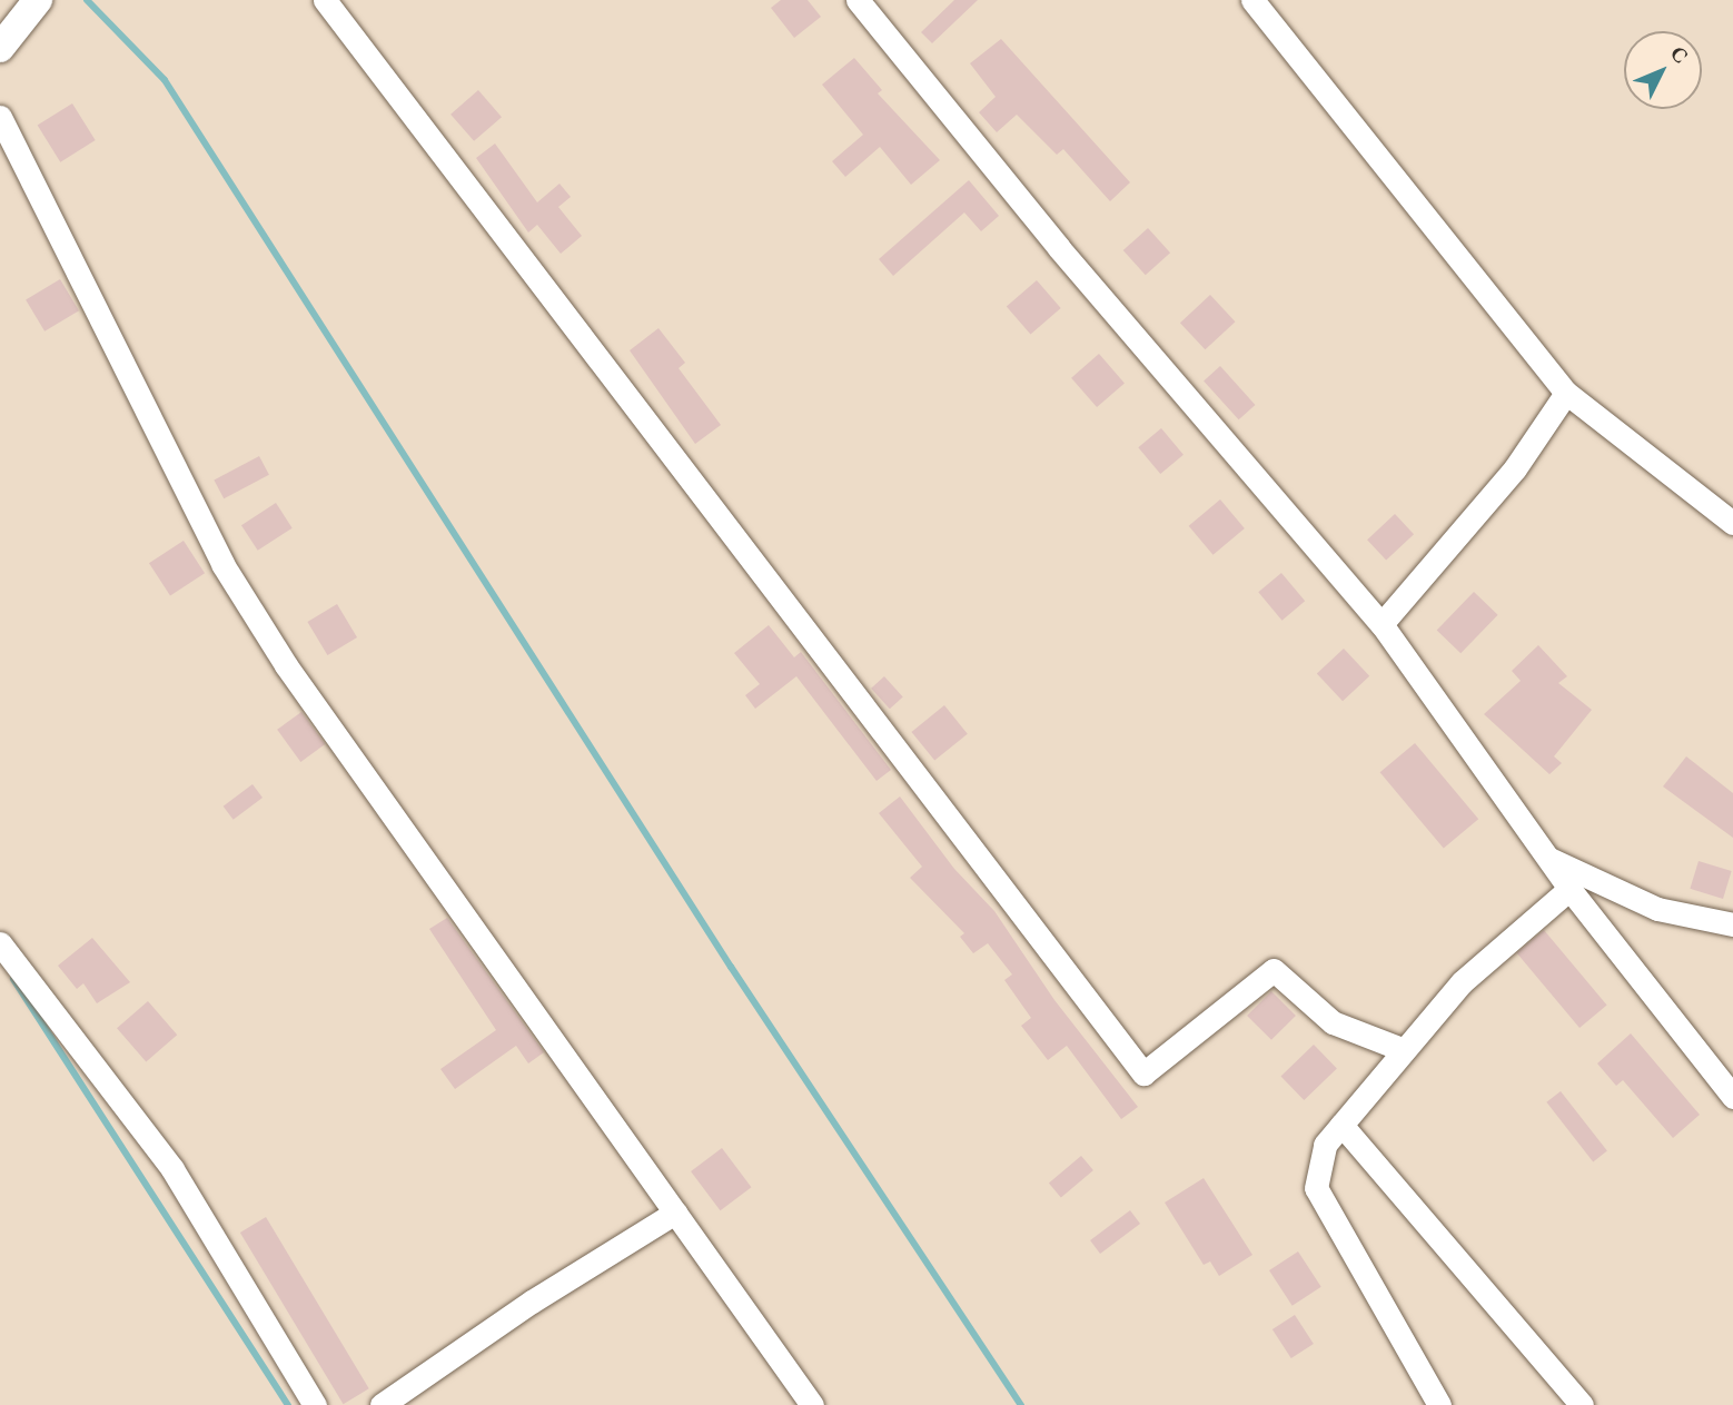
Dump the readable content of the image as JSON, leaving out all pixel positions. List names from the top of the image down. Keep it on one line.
{"north":"top right"}
